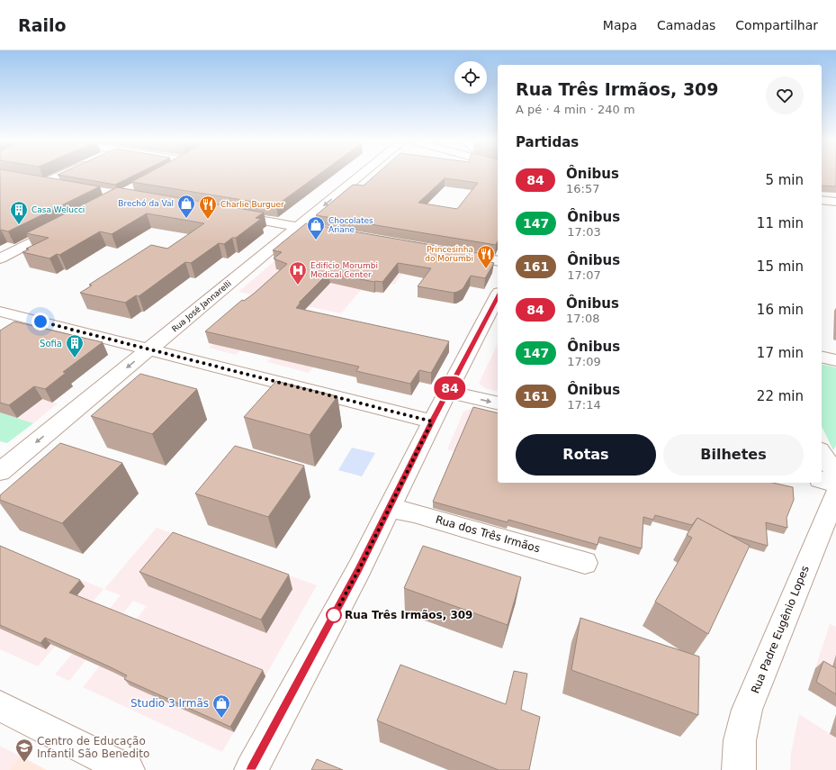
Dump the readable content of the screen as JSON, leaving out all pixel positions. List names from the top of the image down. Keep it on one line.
{"streets":{"main road":["Rua José Jannarelli","Rua dos Três Irmãos","Rua Padre Eugênio Lopes"]},"one_way":["Rua José Jannarelli"],"places":{"shop":["Brechó da Val","Chocolates Ariane","Studio 3 Irmãs"],"restaurant":["Charlie Burguer","Princesinha do Morumbi"],"building":["Casa Welucci","Sofia"],"hospital":["Edifício Morumbi Medical Center"],"other":["Rua Três Irmãos, 309"],"school or university":["Centro de Educação Infantil São Benedito"]},"lines":["bus line 84"],"page":{"header":"Railo","nav":["Mapa","Camadas","Compartilhar"],"on_map":"84","heading":[["Rua Três Irmãos, 309","A pé · 4 min · 240 m"],"Partidas"],"list":[{"mark":"84","name":"Ônibus","note":"16:57","value":"5 min"},{"mark":"147","name":"Ônibus","note":"17:03","value":"11 min"},{"mark":"161","name":"Ônibus","note":"17:07","value":"15 min"},{"mark":"84","name":"Ônibus","note":"17:08","value":"16 min"},{"mark":"147","name":"Ônibus","note":"17:09","value":"17 min"},{"mark":"161","name":"Ônibus","note":"17:14","value":"22 min"}],"buttons":["Rotas","Bilhetes"]}}
